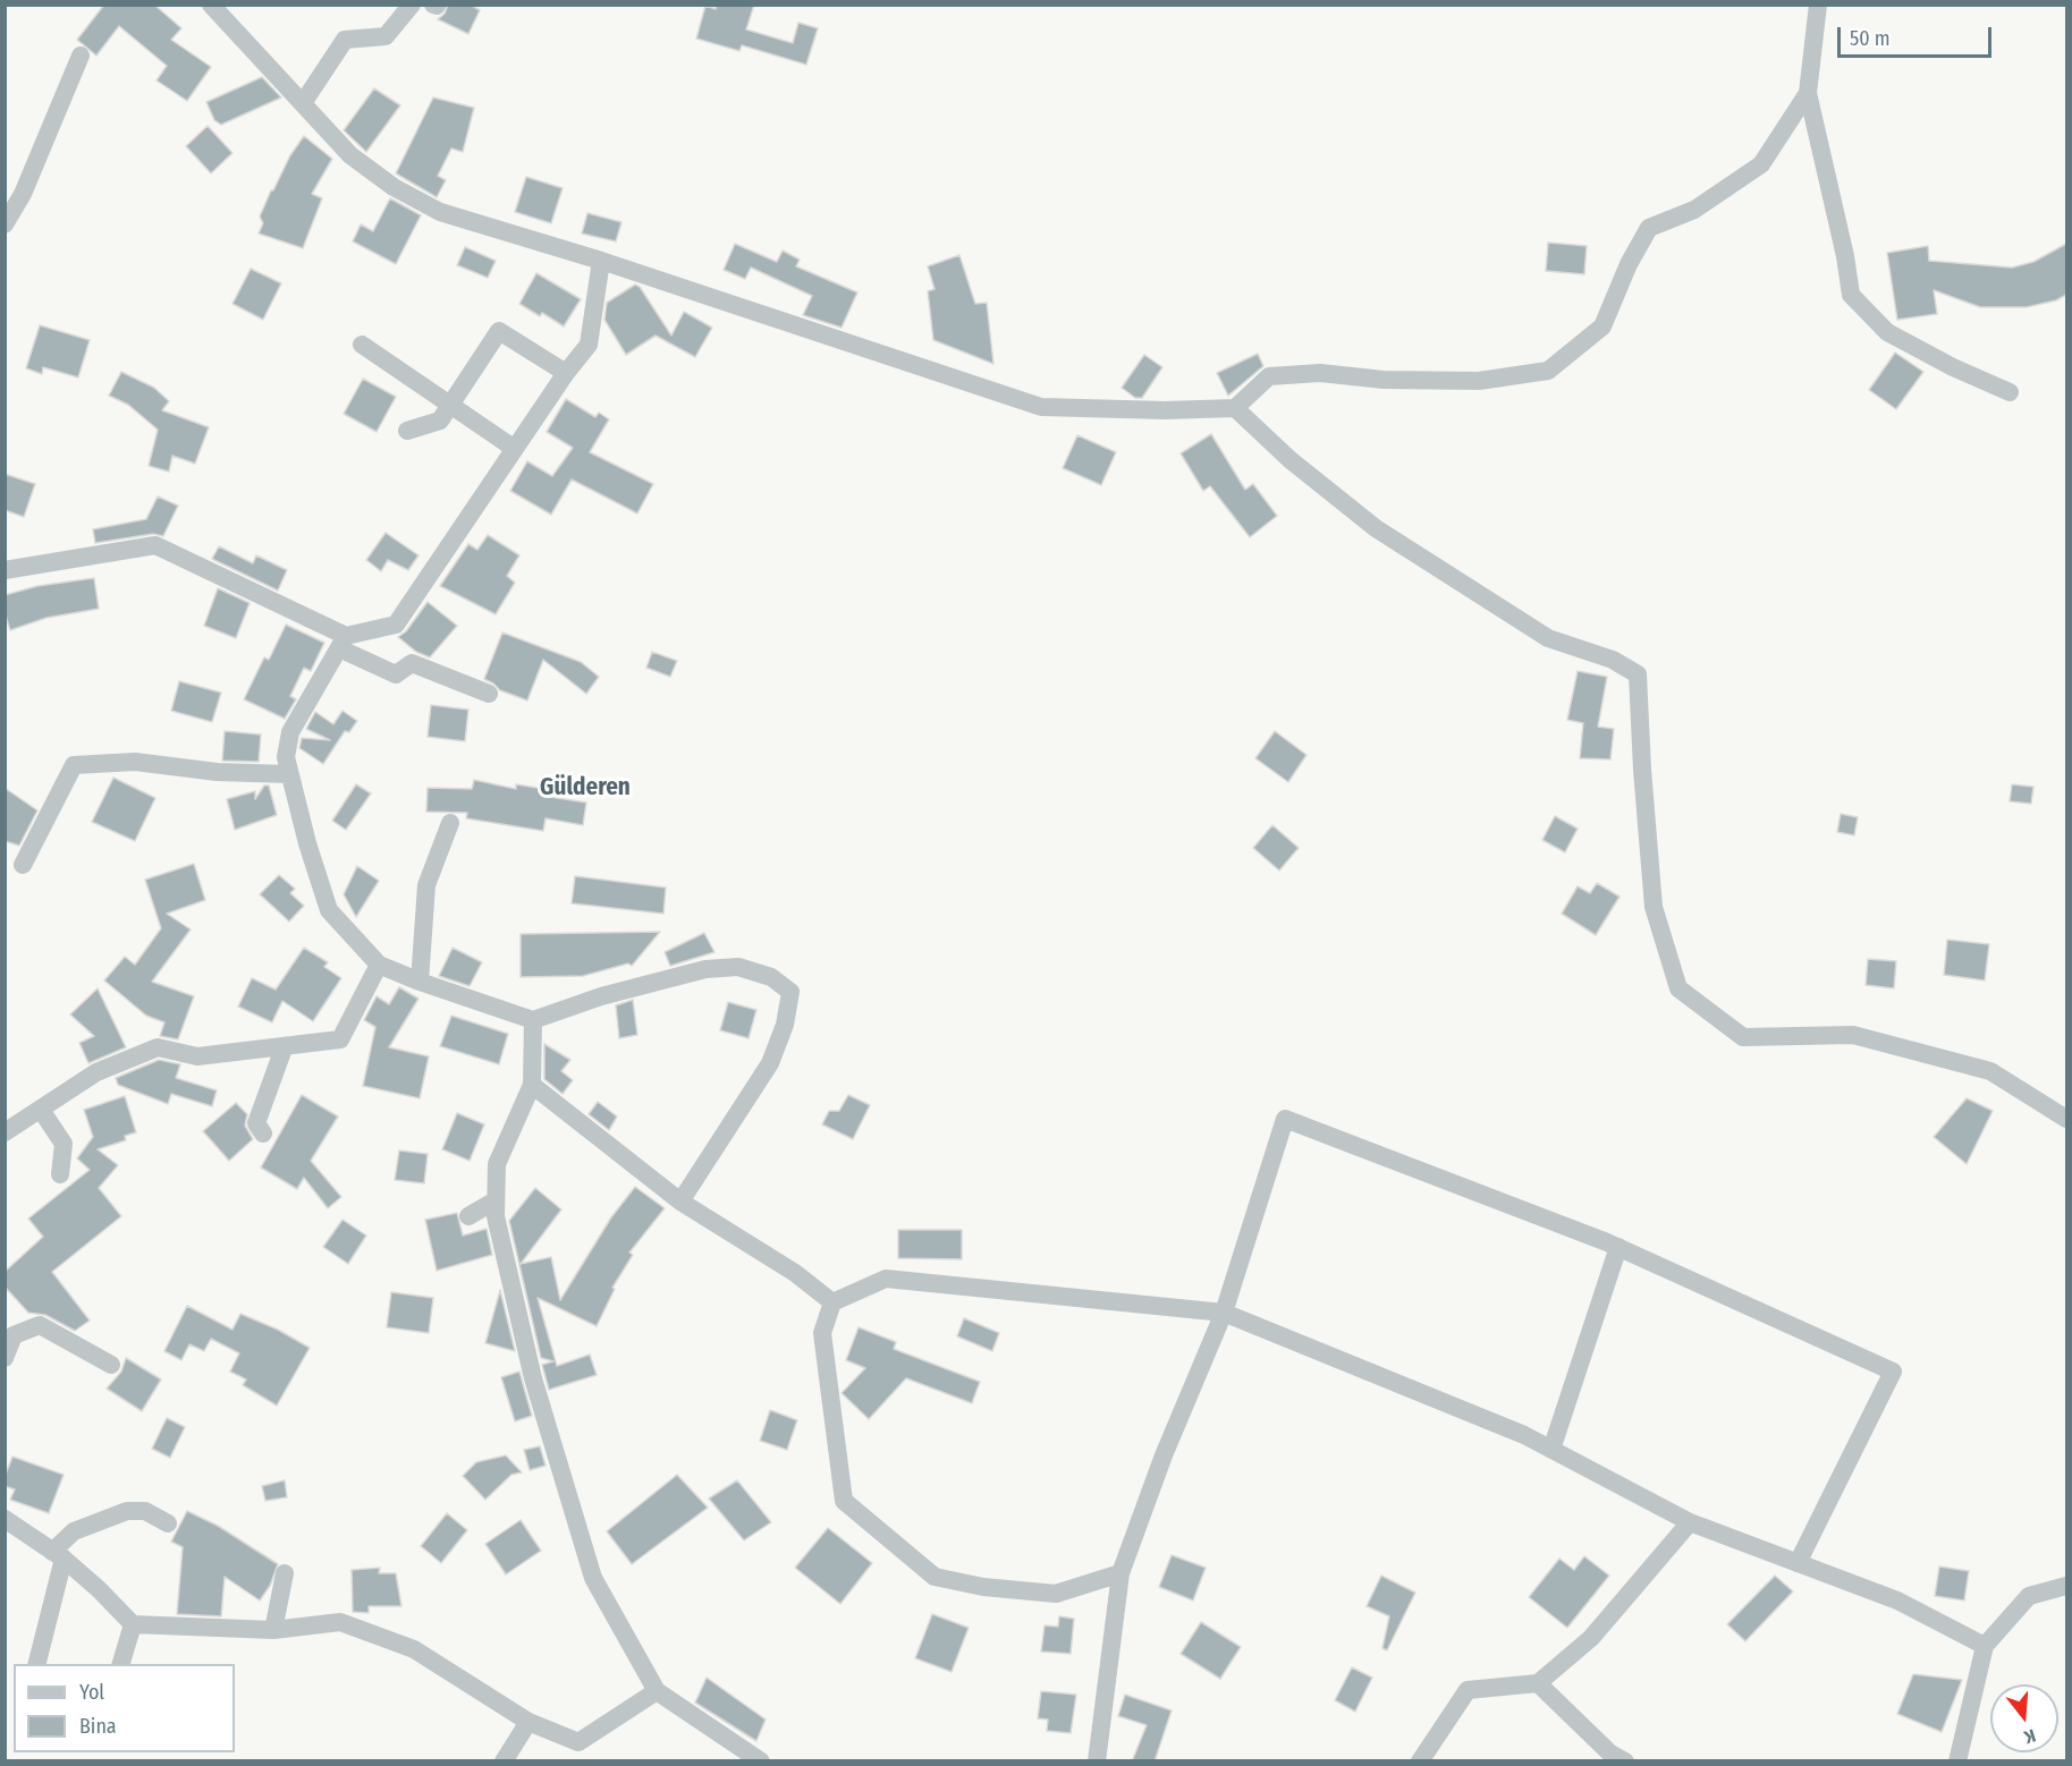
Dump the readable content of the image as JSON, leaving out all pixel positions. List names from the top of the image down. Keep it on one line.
{"districts":["Gülderen"],"legend":["Yol","Bina"],"scale_bar":"50 m","north":"bottom"}
